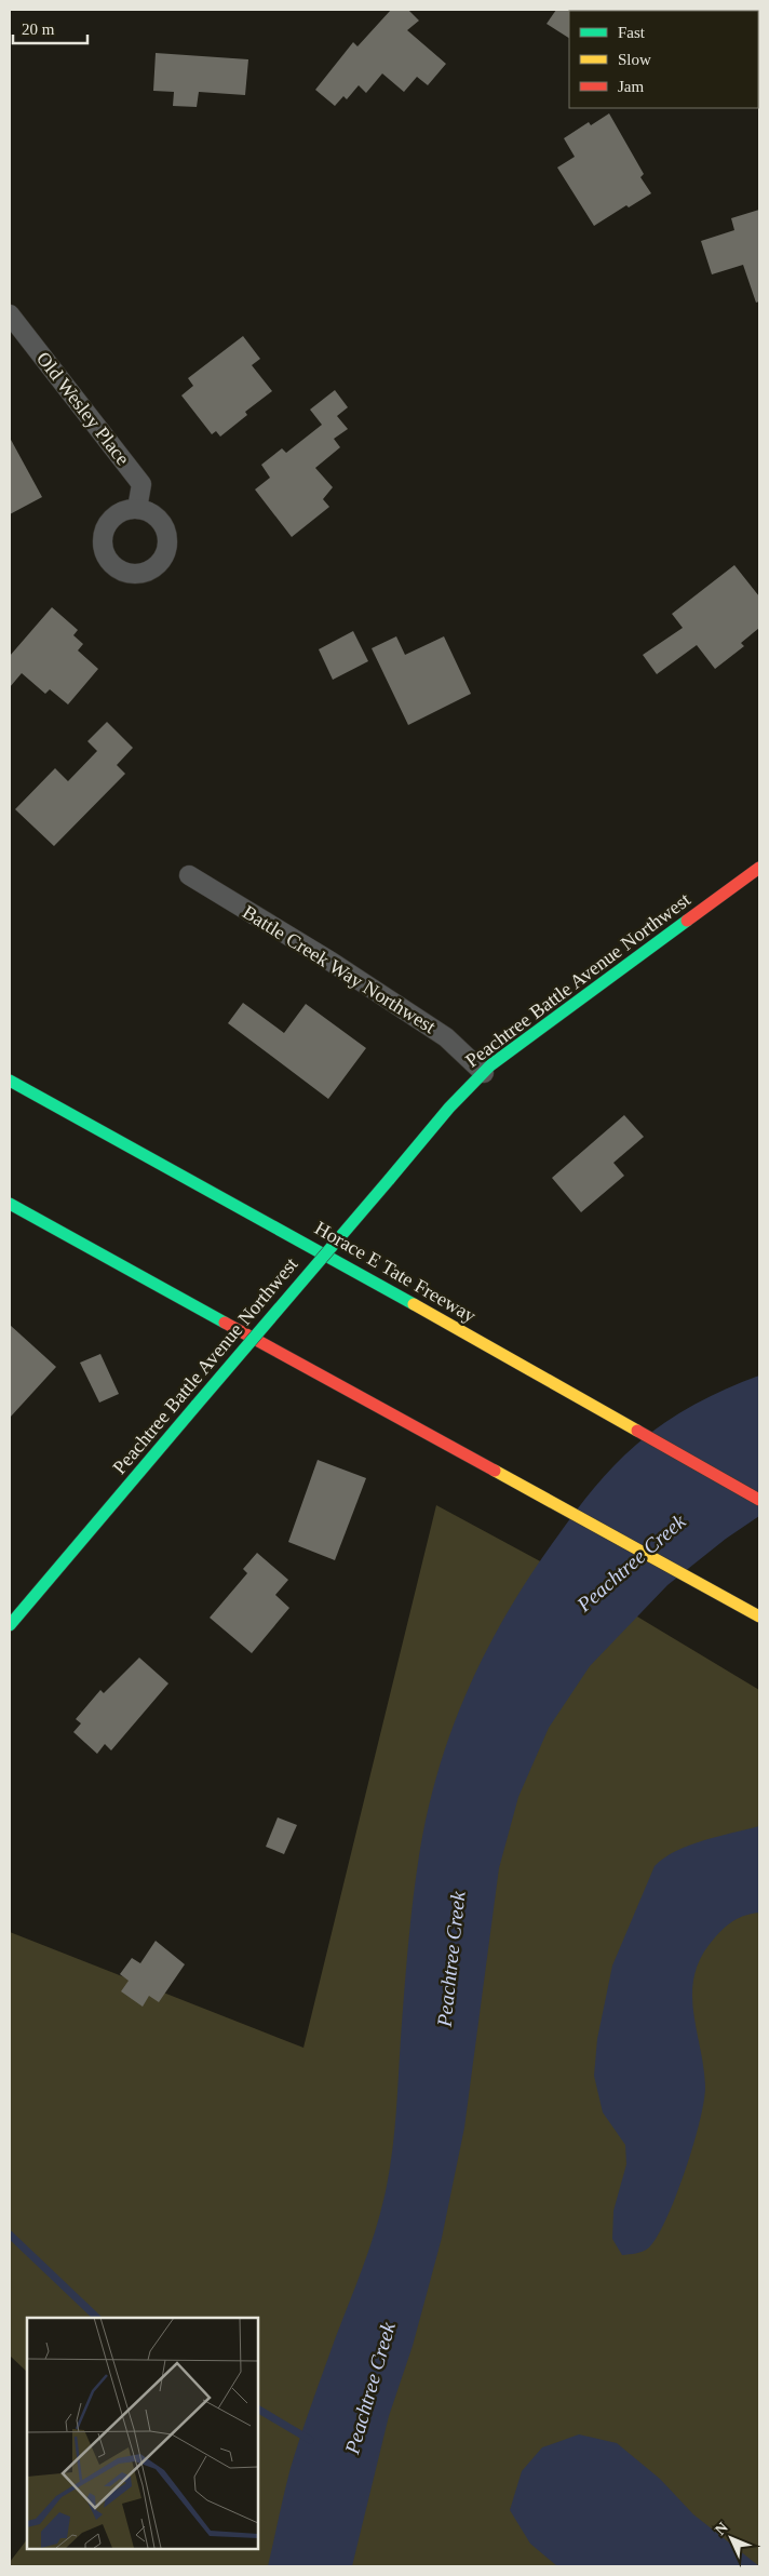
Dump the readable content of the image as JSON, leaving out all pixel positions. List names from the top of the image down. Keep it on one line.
{"streets":{"main road":["Peachtree Battle Avenue Northwest","Horace E Tate Freeway"],"street":["Old Wesley Place","Battle Creek Way Northwest"]},"crossings":[["Battle Creek Way Northwest","Peachtree Battle Avenue Northwest"]],"water":["Peachtree Creek"],"legend":["Fast","Slow","Jam"],"scale_bar":"20 m","north":"top left"}
